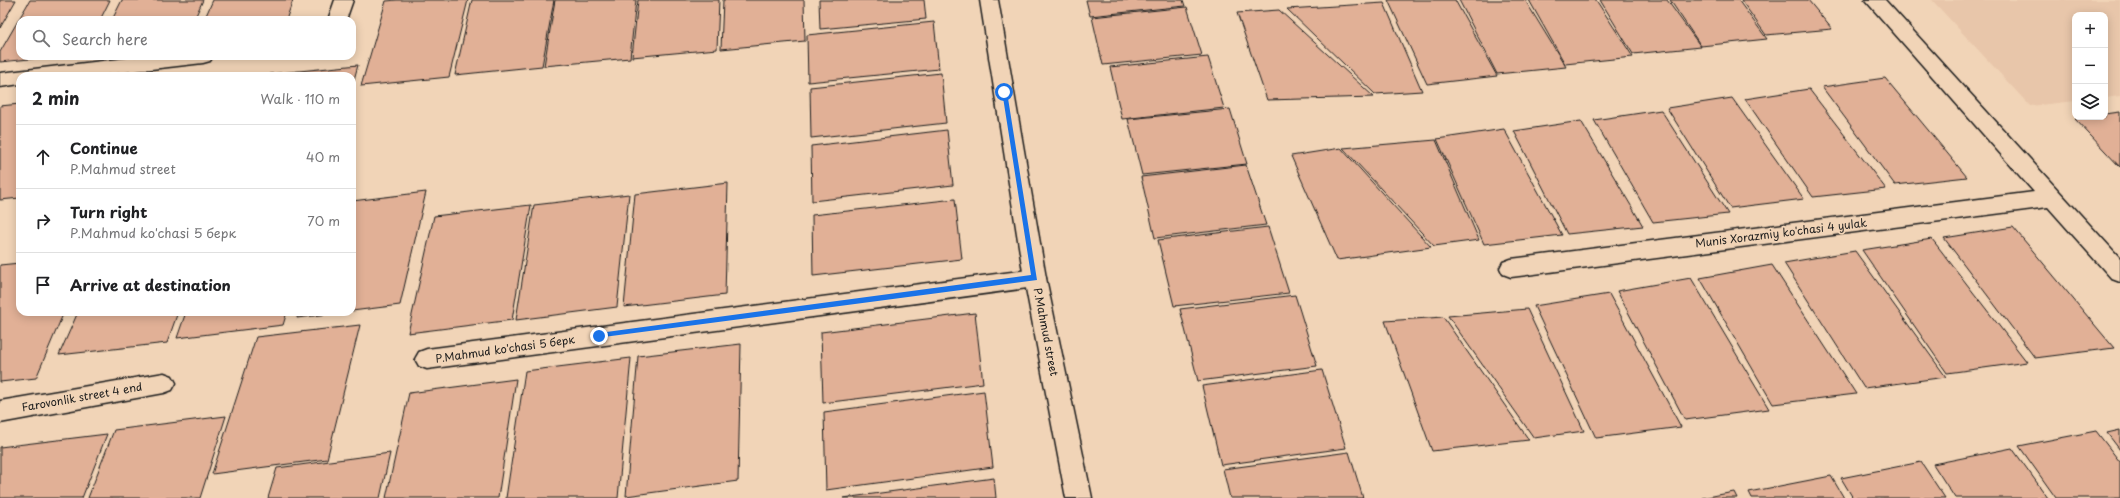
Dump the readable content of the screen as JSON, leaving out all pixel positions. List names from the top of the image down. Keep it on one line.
{"streets":{"street":["Munis Xorazmiy ko'chasi 4 yulak","P.Mahmud street","P.Mahmud ko'chasi 5 берк","Farovonlik street 4 end"]},"crossings":[["P.Mahmud street","P.Mahmud ko'chasi 5 берк"]],"page":{"map_buttons":["+","−"],"search":"Search here","heading":["2 min","Walk · 110 m"],"list":[["Continue","P.Mahmud street","40 m"],["Turn right","P.Mahmud ko'chasi 5 берк","70 m"],"Arrive at destination"]}}
